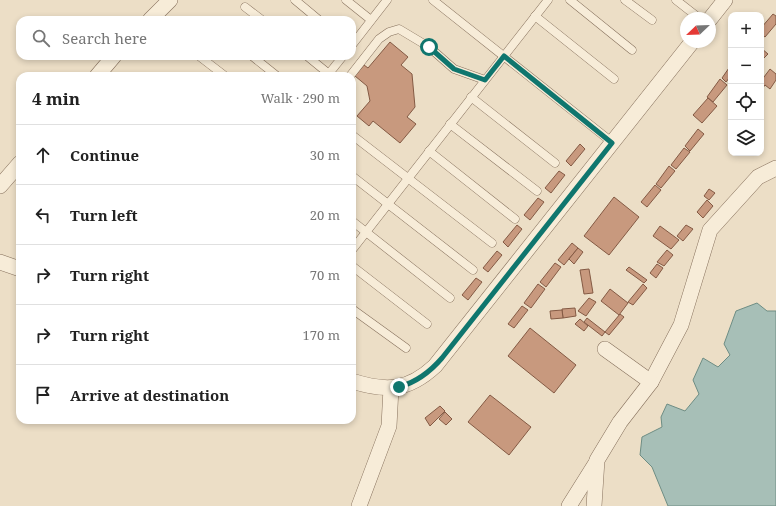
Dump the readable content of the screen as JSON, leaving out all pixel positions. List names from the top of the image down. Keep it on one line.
{"north":"bottom left","page":{"map_buttons":["+","−"],"search":"Search here","heading":["4 min","Walk · 290 m"],"list":[["Continue","30 m"],["Turn left","20 m"],["Turn right","70 m"],["Turn right","170 m"],"Arrive at destination"]}}
